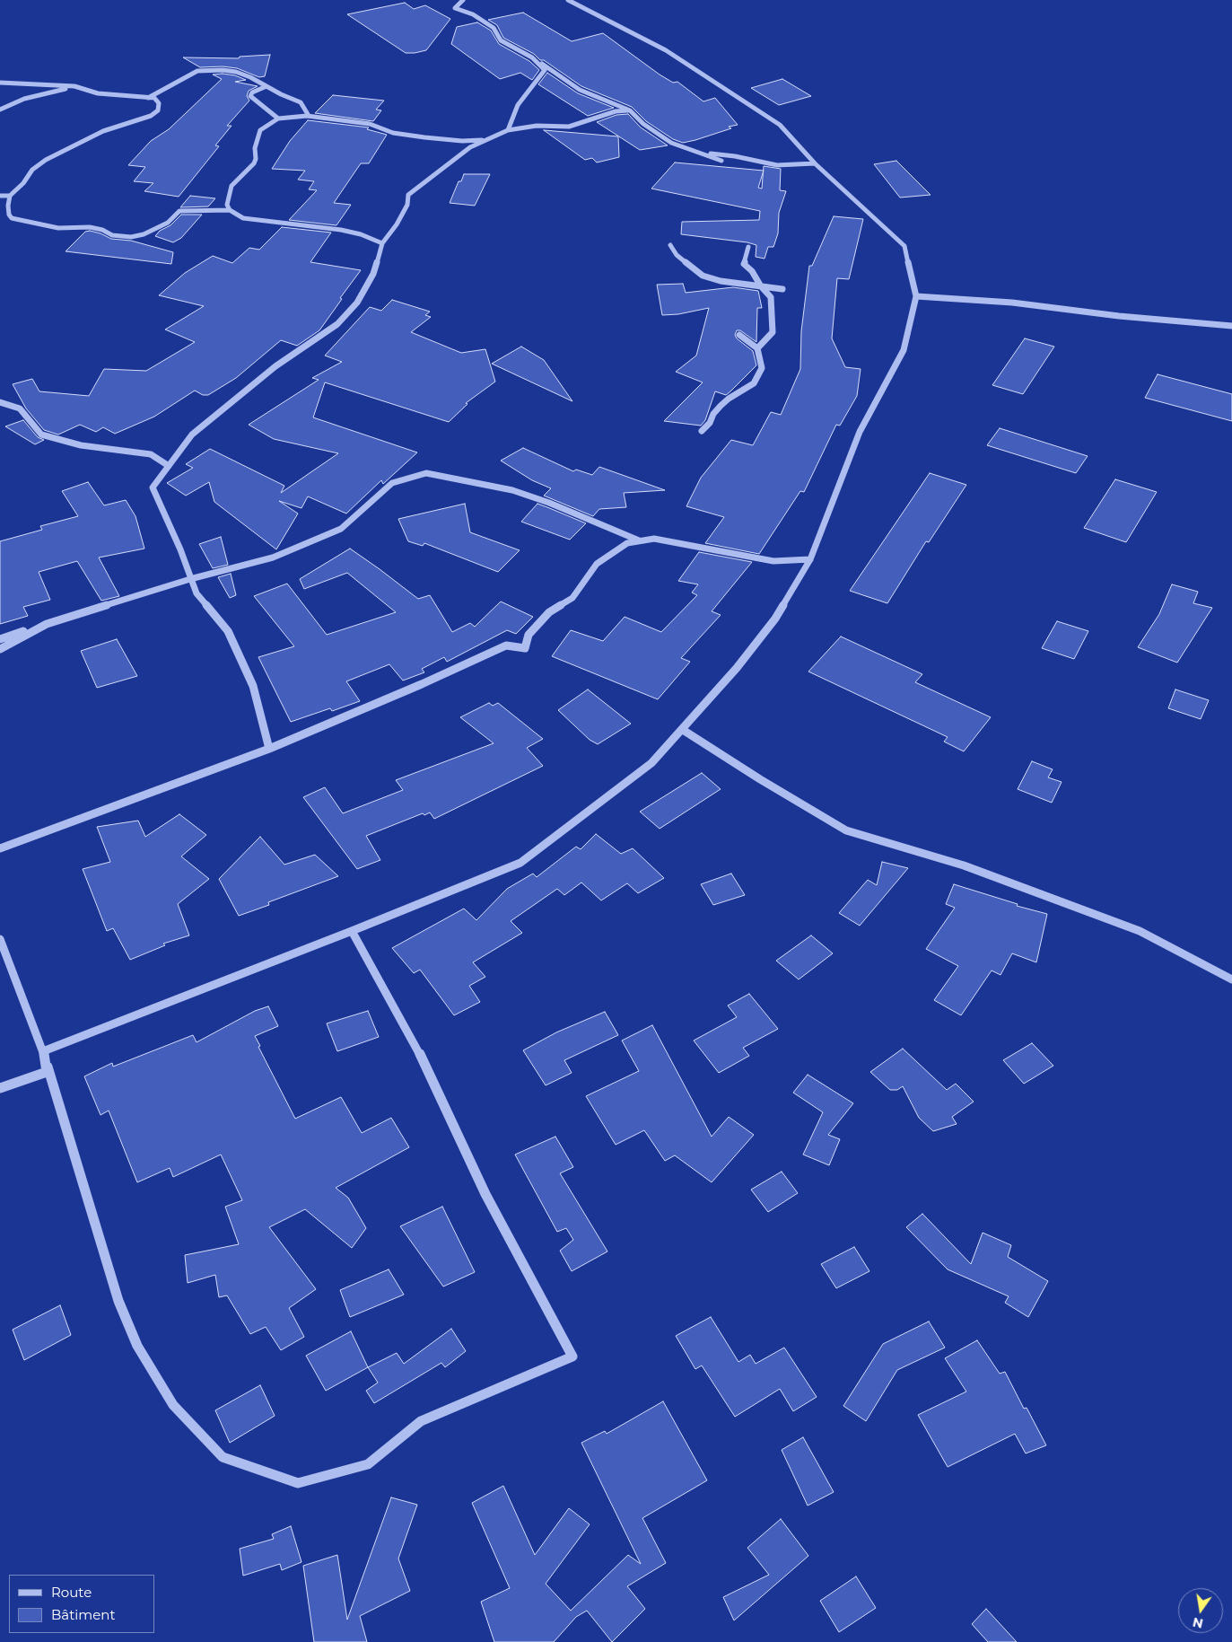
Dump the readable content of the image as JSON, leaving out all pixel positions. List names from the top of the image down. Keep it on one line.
{"legend":["Route","Bâtiment"],"north":"bottom"}
